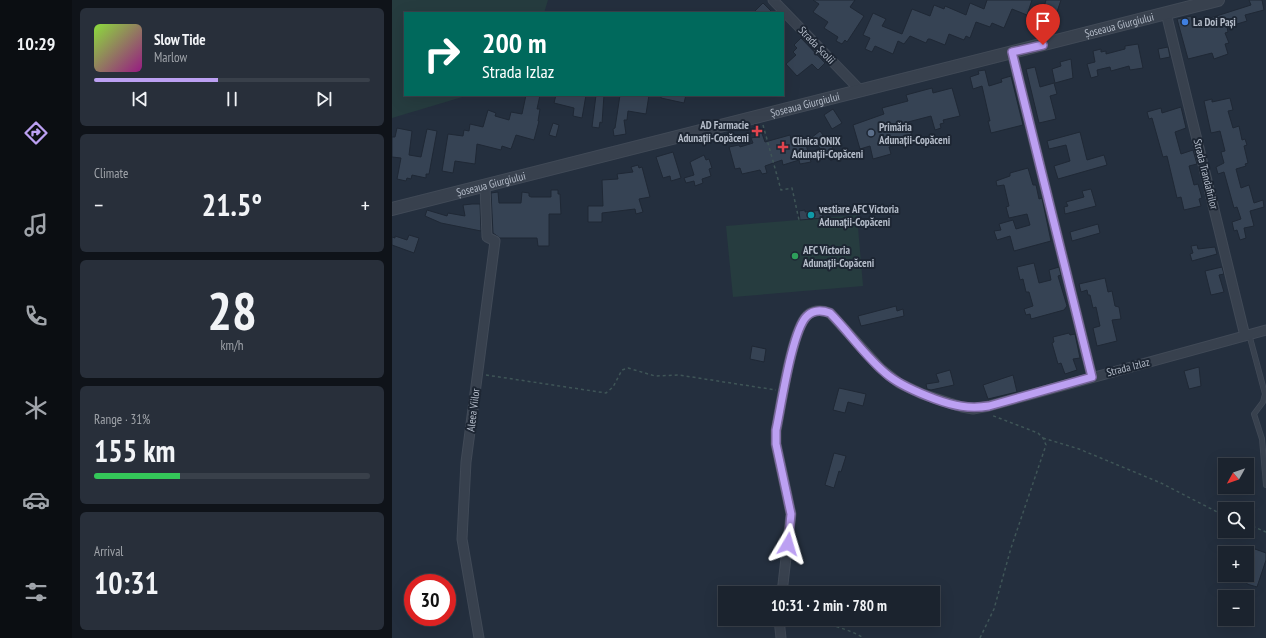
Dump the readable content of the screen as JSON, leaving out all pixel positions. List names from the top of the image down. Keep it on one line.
{"streets":{"street":["Șoseaua Giurgiului","Strada Școlii","Strada Trandafirilor","Strada Izlaz","Aleea Viilor"]},"crossings":[["Șoseaua Giurgiului","Strada Școlii"],["Șoseaua Giurgiului","Strada Trandafirilor"],["Șoseaua Giurgiului","Aleea Viilor"],["Strada Trandafirilor","Strada Izlaz"]],"places":{"other":["La Doi Pași","Primăria Adunații-Copăceni","vestiare AFC Victoria Adunații-Copăceni","AFC Victoria Adunații-Copăceni"],"health":["AD Farmacie Adunații-Copăceni","Clinica ONIX Adunații-Copăceni"]},"north":"bottom left","page":{"tabs":"10:29","turn":["200 m","Strada Izlaz"],"song":["Slow Tide","Marlow"],"tile":["Climate",["28","km/h"],["Range · 31%","155 km"],["Arrival","10:31"]],"heat":["−","21.5°","+"],"map_buttons":["+","−"],"limit":"30","trip":"10:31 · 2 min · 780 m"}}
